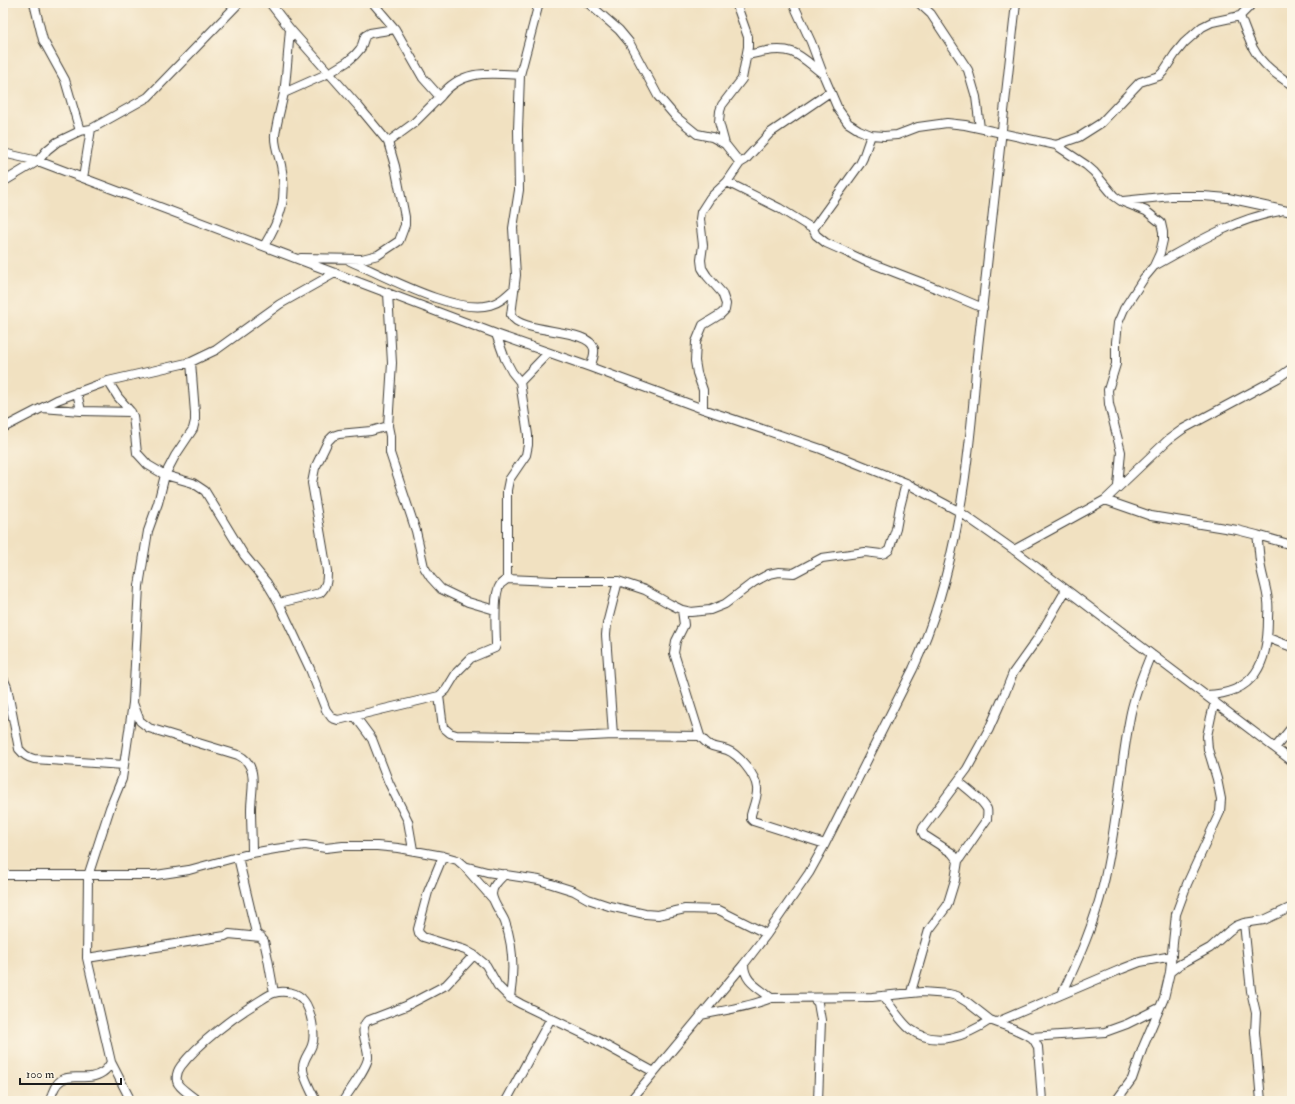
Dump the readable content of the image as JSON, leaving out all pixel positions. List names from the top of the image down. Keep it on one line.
{"scale_bar":"100 m"}
